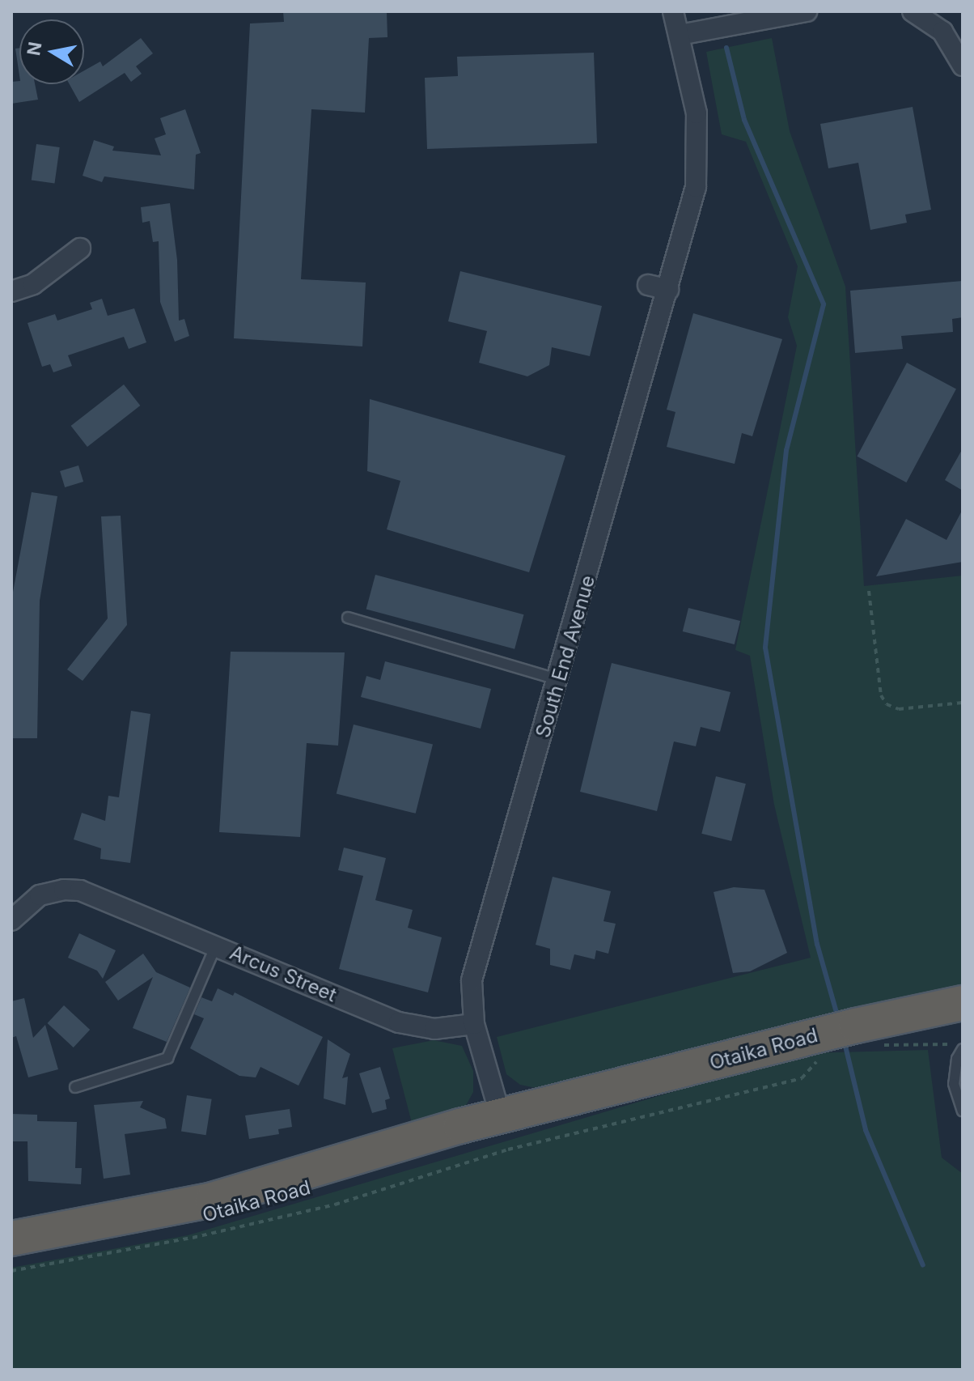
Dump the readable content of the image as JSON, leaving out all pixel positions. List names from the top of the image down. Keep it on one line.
{"streets":{"highway":["Otaika Road"],"street":["South End Avenue","Arcus Street"]},"crossings":[["South End Avenue","Arcus Street"]],"north":"left"}
